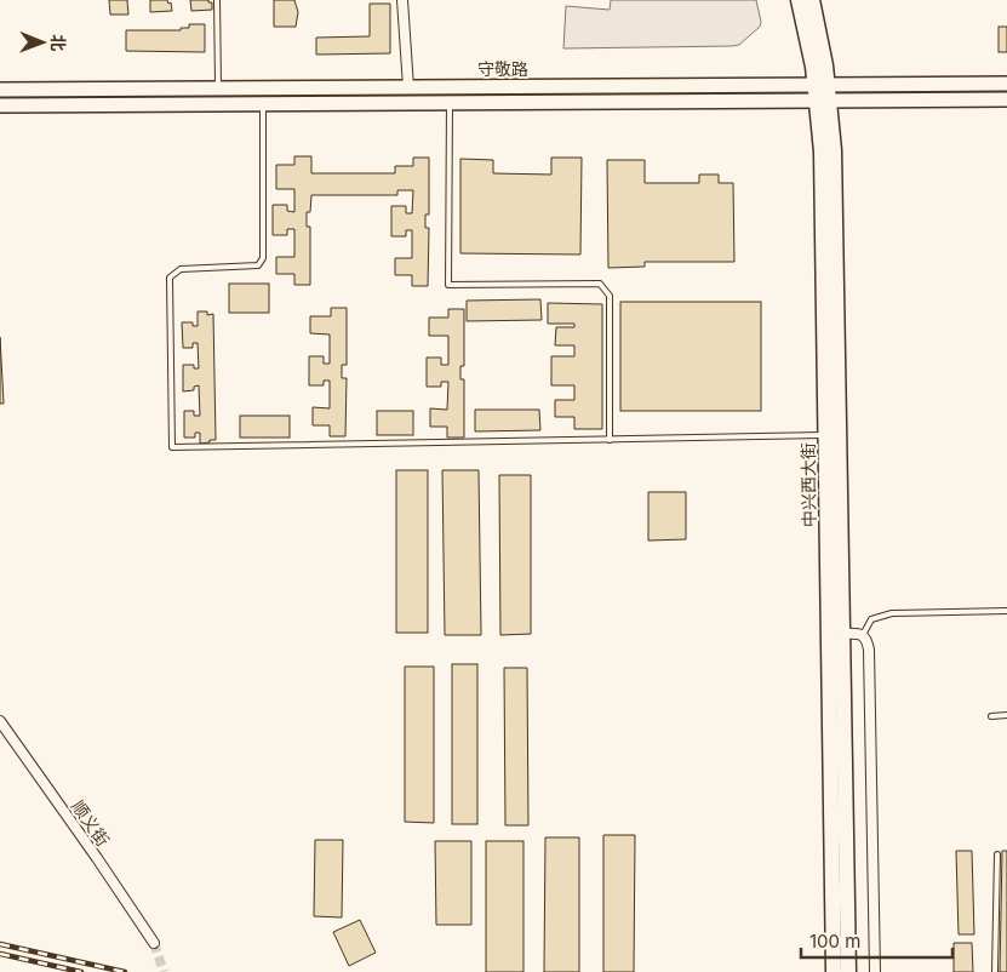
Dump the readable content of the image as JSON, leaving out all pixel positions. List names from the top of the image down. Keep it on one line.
{"streets":{"main road":["守敬路","中兴西大街"],"street":["顺义街"]},"crossings":[["守敬路","中兴西大街"]],"scale_bar":"100 m","north":"right"}
